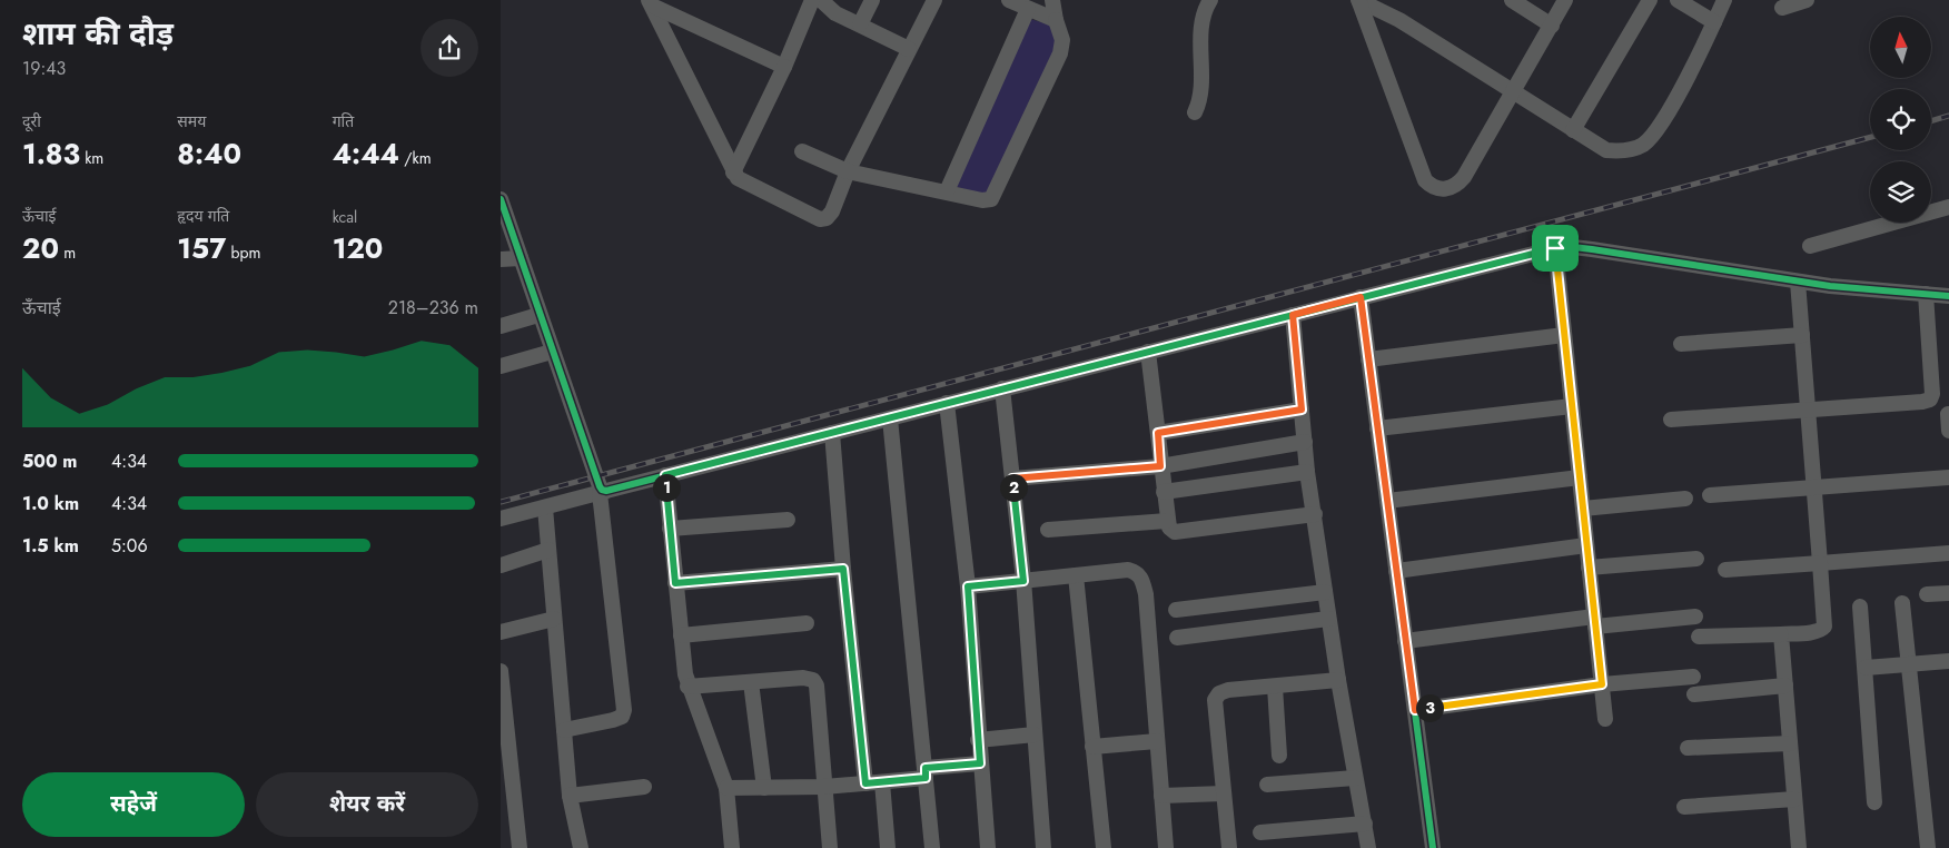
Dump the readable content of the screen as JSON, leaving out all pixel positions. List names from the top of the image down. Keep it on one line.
{"north":"top","page":{"heading":["शाम की दौड़","19:43"],"stats":[["दूरी","1.83 km"],["समय","8:40"],["गति","4:44 /km"],["ऊँचाई","20 m"],["हृदय गति","157 bpm"],["kcal","120"]],"chart":["ऊँचाई","218–236 m"],"list":[{"name":"500 m","note":"4:34"},{"name":"1.0 km","note":"4:34"},{"name":"1.5 km","note":"5:06"}],"pins":["1","2","3"],"buttons":["सहेजें","शेयर करें"]}}
